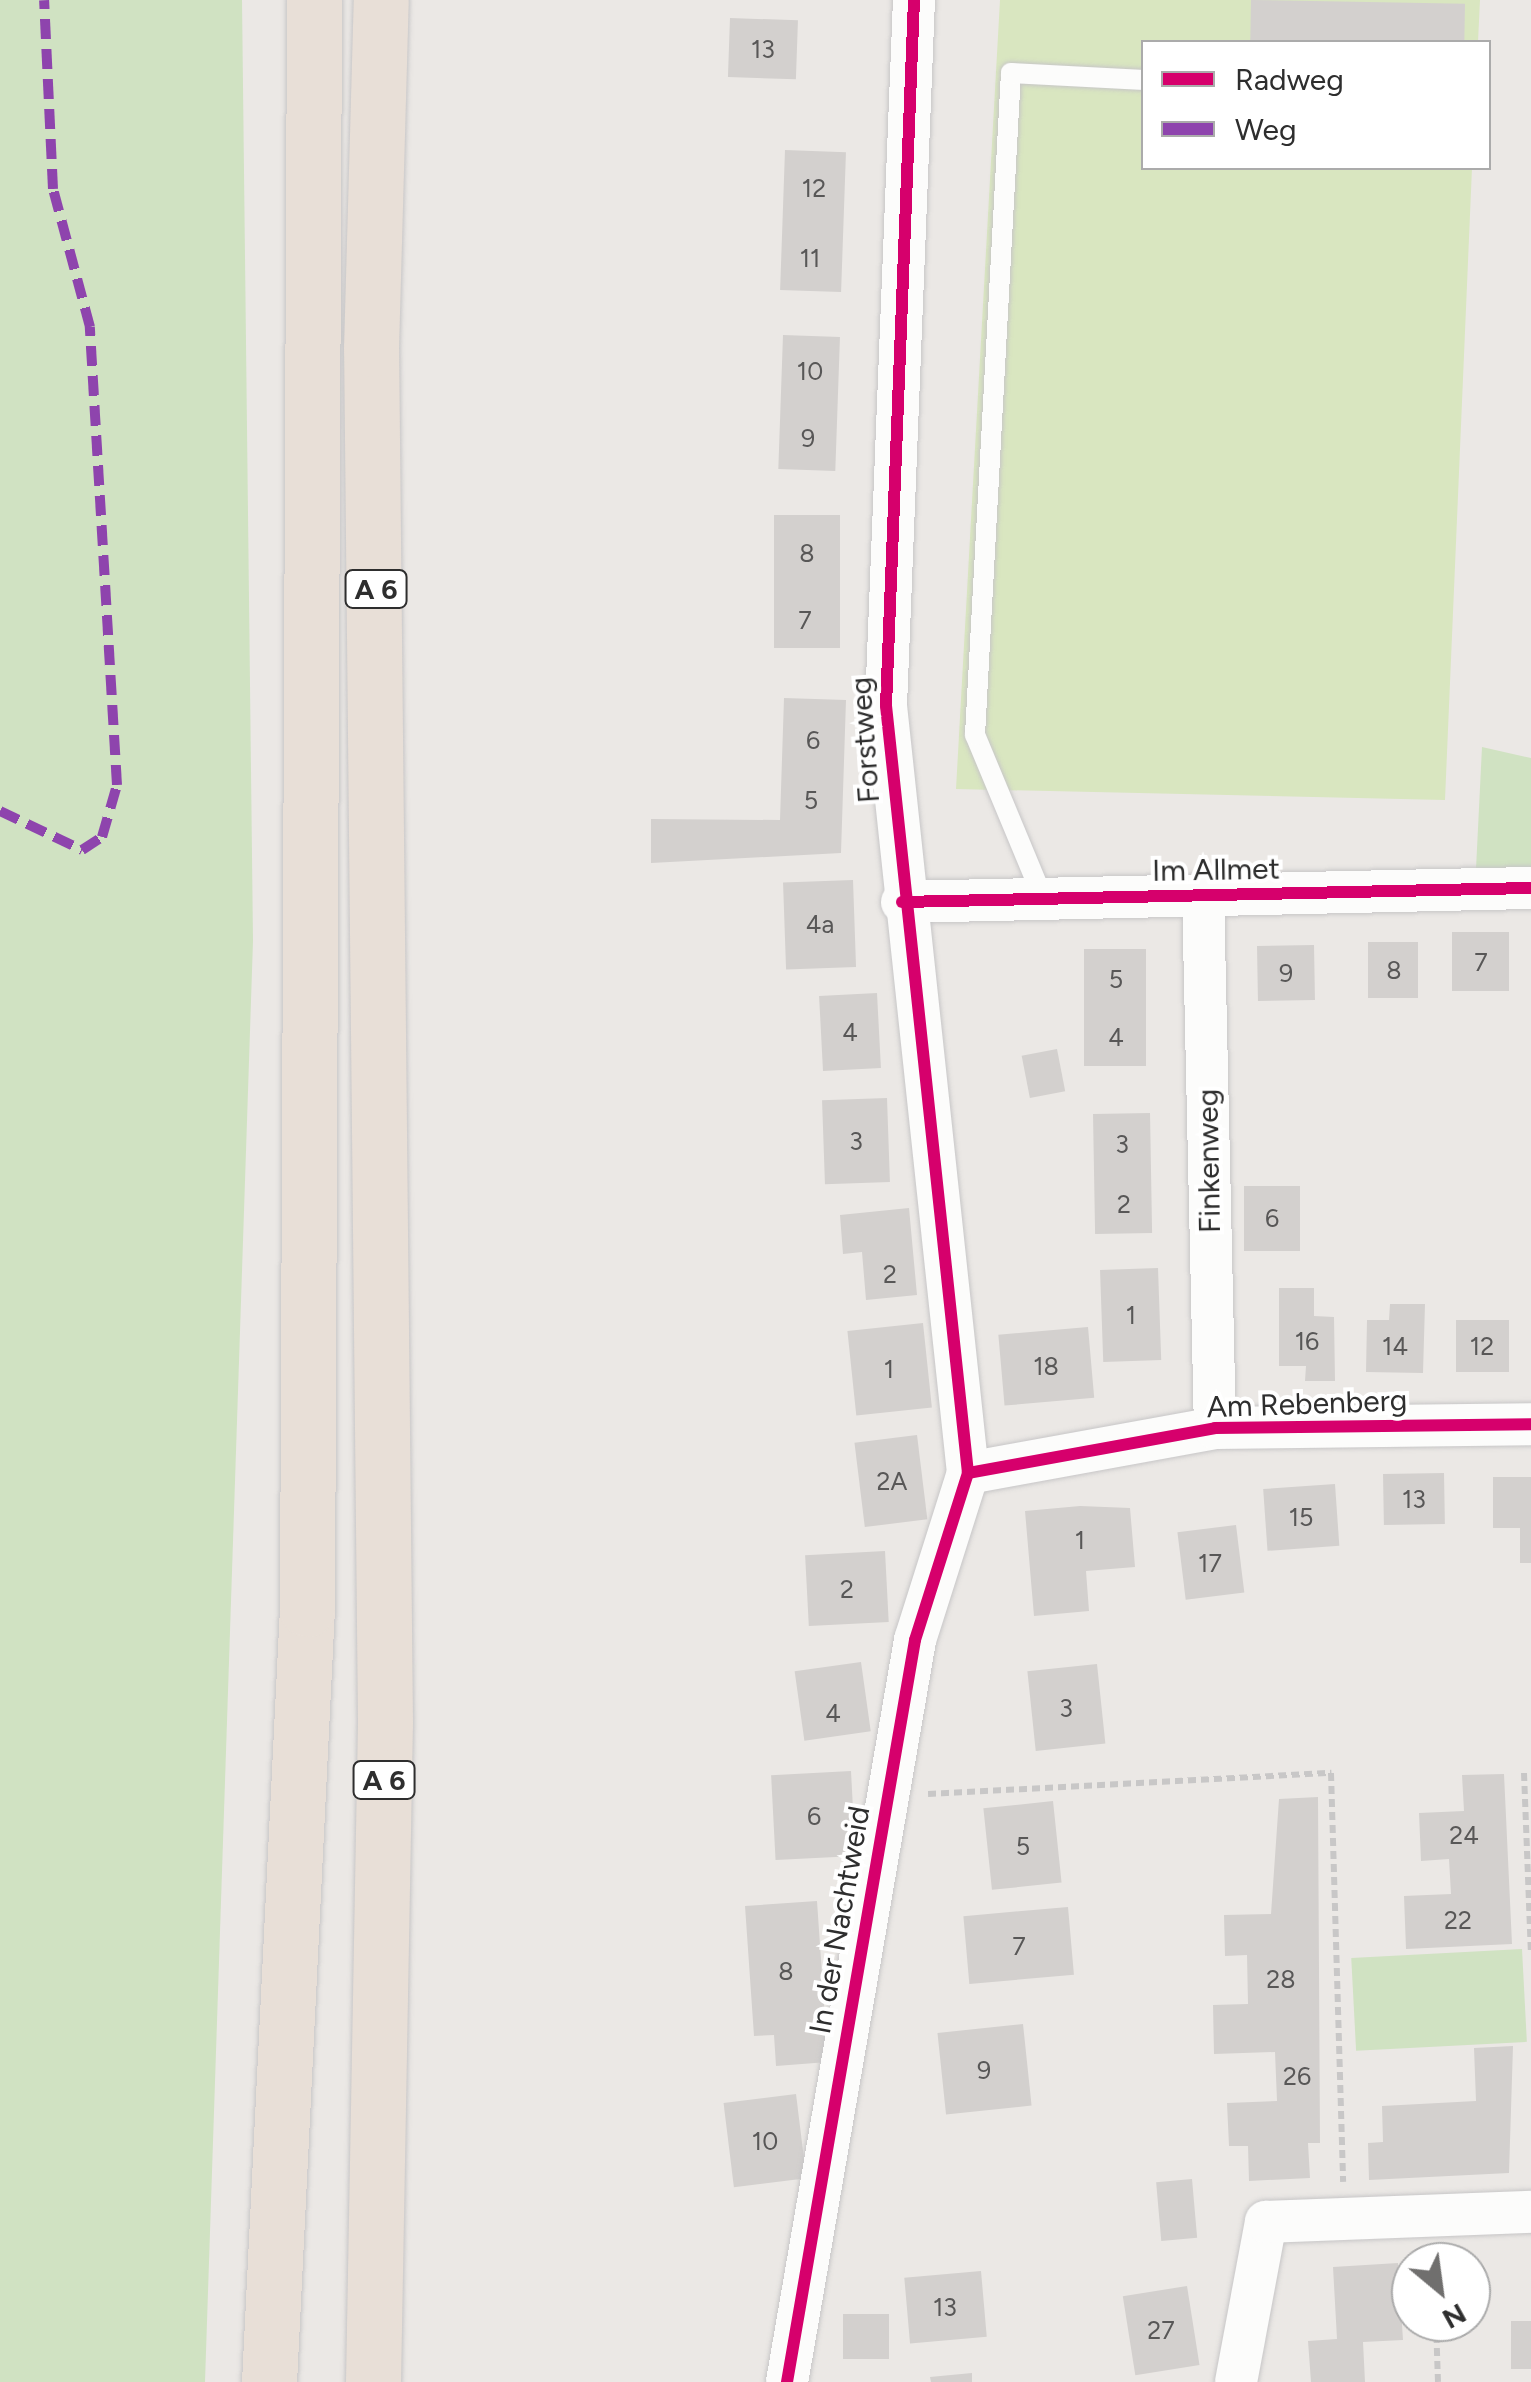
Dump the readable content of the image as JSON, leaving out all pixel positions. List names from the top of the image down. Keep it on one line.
{"streets":{"highway":["A 6"],"street":["Forstweg","Im Allmet","Finkenweg","Am Rebenberg","In der Nachtweid"]},"crossings":[["Forstweg","Im Allmet"],["Forstweg","Am Rebenberg"],["Forstweg","In der Nachtweid"],["Im Allmet","Finkenweg"],["Finkenweg","Am Rebenberg"],["Am Rebenberg","In der Nachtweid"]],"house_numbers":["13","12","11","10","9","8","7","6","5","4a","7","8","9","5","4","4","3","3","2","6","2","1","16","14","12","18","1","2A","13","15","1","17","2","3","4","6","24","5","22","7","8","28","9","26","10","13","27"],"legend":["Radweg","Weg"],"north":"bottom right"}
